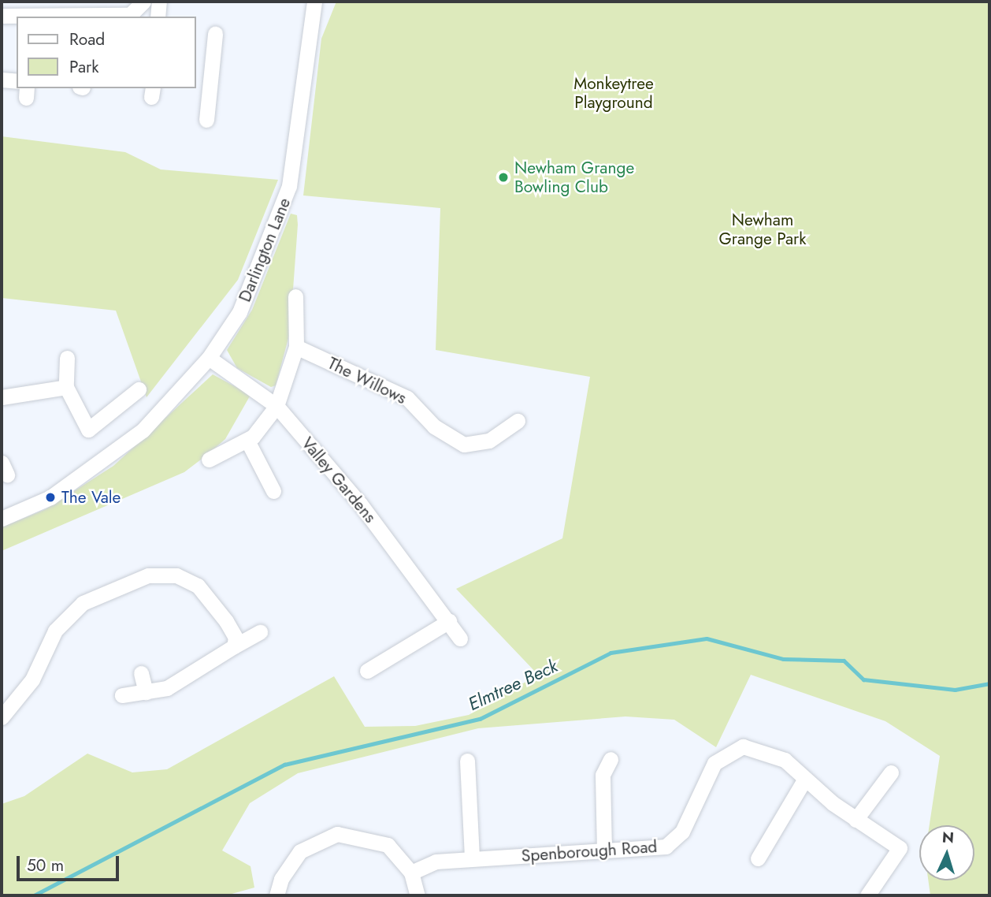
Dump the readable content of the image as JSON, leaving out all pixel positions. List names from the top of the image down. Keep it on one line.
{"streets":{"street":["Darlington Lane","The Willows","Valley Gardens","Spenborough Road"]},"crossings":[["Darlington Lane","Valley Gardens"]],"water":["Elmtree Beck"],"parks":["Monkeytree Playground","Newham Grange Park"],"places":["Newham Grange Bowling Club","The Vale"],"legend":["Road","Park"],"scale_bar":"50 m","north":"top"}
